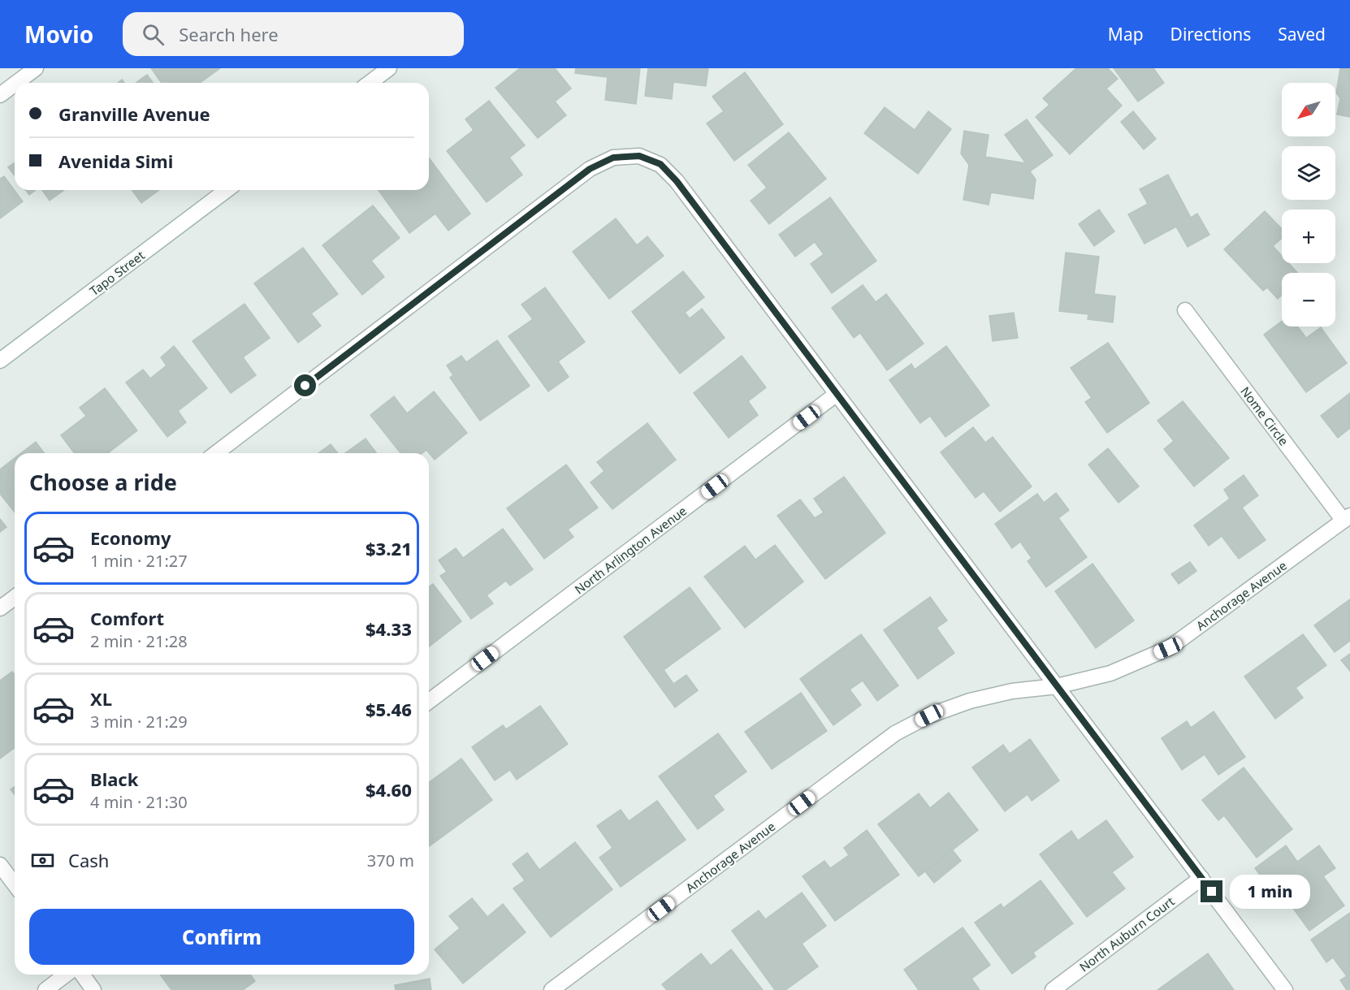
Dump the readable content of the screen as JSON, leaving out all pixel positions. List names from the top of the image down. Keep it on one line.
{"streets":{"street":["Tapo Street","Nome Circle","North Arlington Avenue","Anchorage Avenue","North Auburn Court"]},"crossings":[["Nome Circle","Anchorage Avenue"]],"north":"bottom left","page":{"header":"Movio","search":"Search here","nav":["Map","Directions","Saved"],"map_buttons":["+","−"],"banner":["Granville Avenue","Avenida Simi"],"heading":"Choose a ride","list":[{"name":"Economy","note":"1 min · 21:27","value":"$3.21"},{"name":"Comfort","note":"2 min · 21:28","value":"$4.33"},{"name":"XL","note":"3 min · 21:29","value":"$5.46"},{"name":"Black","note":"4 min · 21:30","value":"$4.60"}],"pay":["Cash","370 m"],"bubble":"1 min","buttons":"Confirm"}}
